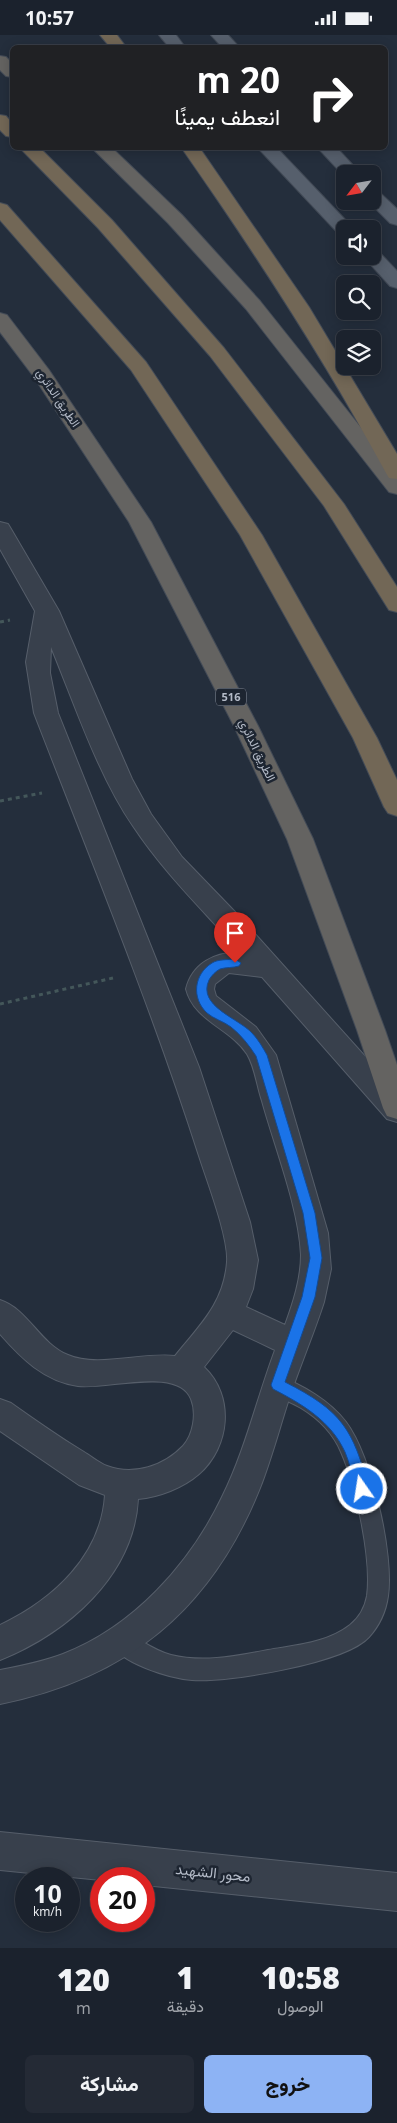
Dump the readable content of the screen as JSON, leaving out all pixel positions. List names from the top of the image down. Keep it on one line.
{"streets":{"highway":["الطريق الدائري","516"],"street":["محور الشهيد"]},"north":"bottom left","page":{"status":"10:57","turn":["20 m","انعطف يمينًا"],"speed":"10 km/h","limit":"20","eta":["10:58","الوصول","1","دقيقة","120","m"],"buttons":["خروج","مشاركة"]}}
